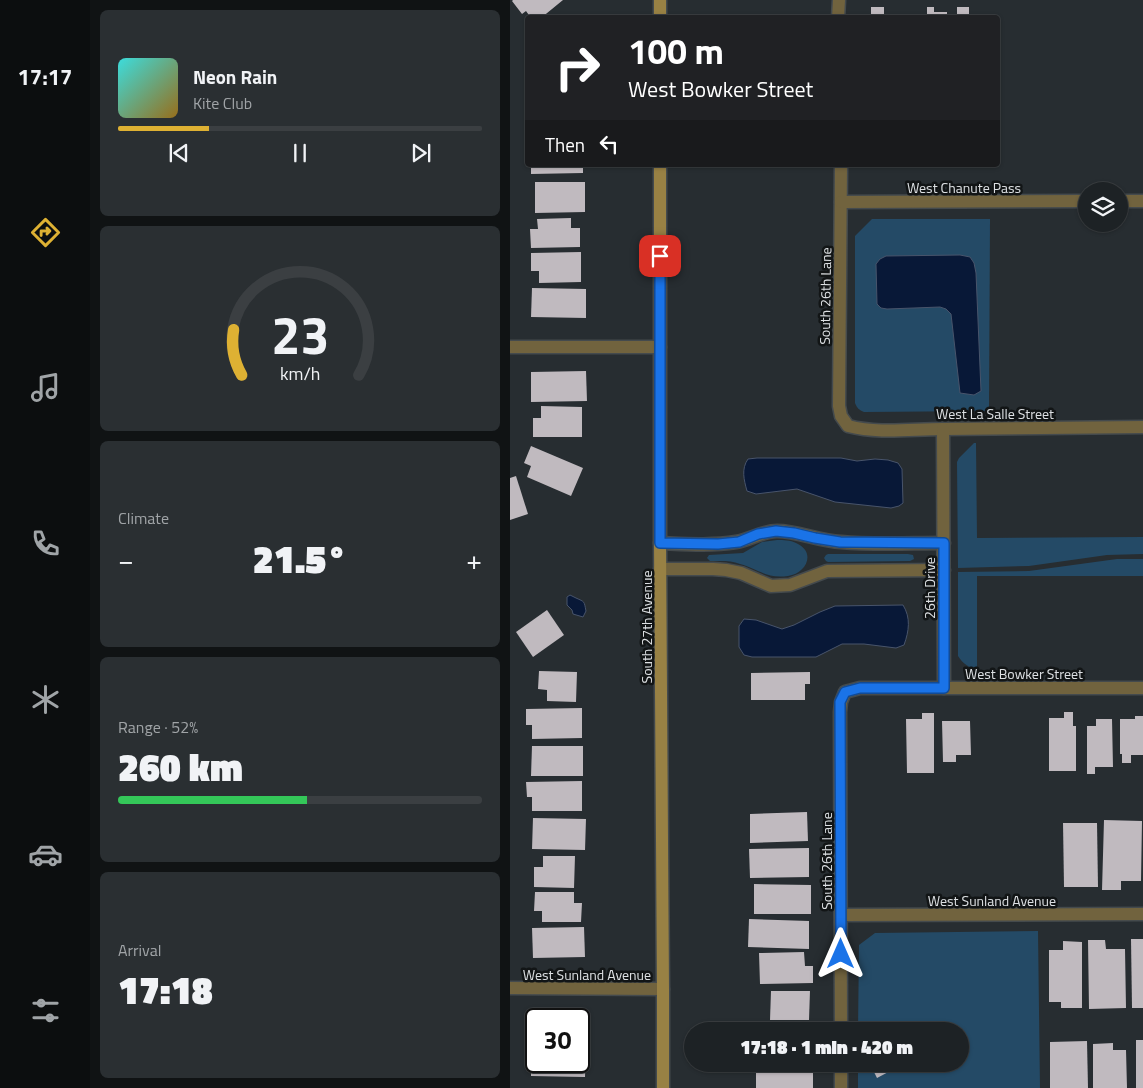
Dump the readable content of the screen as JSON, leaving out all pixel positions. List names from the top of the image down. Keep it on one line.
{"streets":{"main road":["South 27th Avenue"],"street":["West Chanute Pass","South 26th Lane","West La Salle Street","26th Drive","West Bowker Street","West Sunland Avenue"]},"crossings":[["West Chanute Pass","South 26th Lane"],["South 26th Lane","West La Salle Street"],["South 26th Lane","West Bowker Street"],["South 26th Lane","West Sunland Avenue"],["West La Salle Street","26th Drive"],["26th Drive","West Bowker Street"],["South 27th Avenue","West Sunland Avenue"]],"page":{"tabs":"17:17","turn":["100 m","West Bowker Street"],"song":["Neon Rain","Kite Club"],"then":"Then","tile":["Climate",["Range · 52%","260 km"],["Arrival","17:18"]],"heat":["−","21.5°","+"],"limit":"30","trip":"17:18 · 1 min · 420 m","gauge":["23","km/h"]}}
